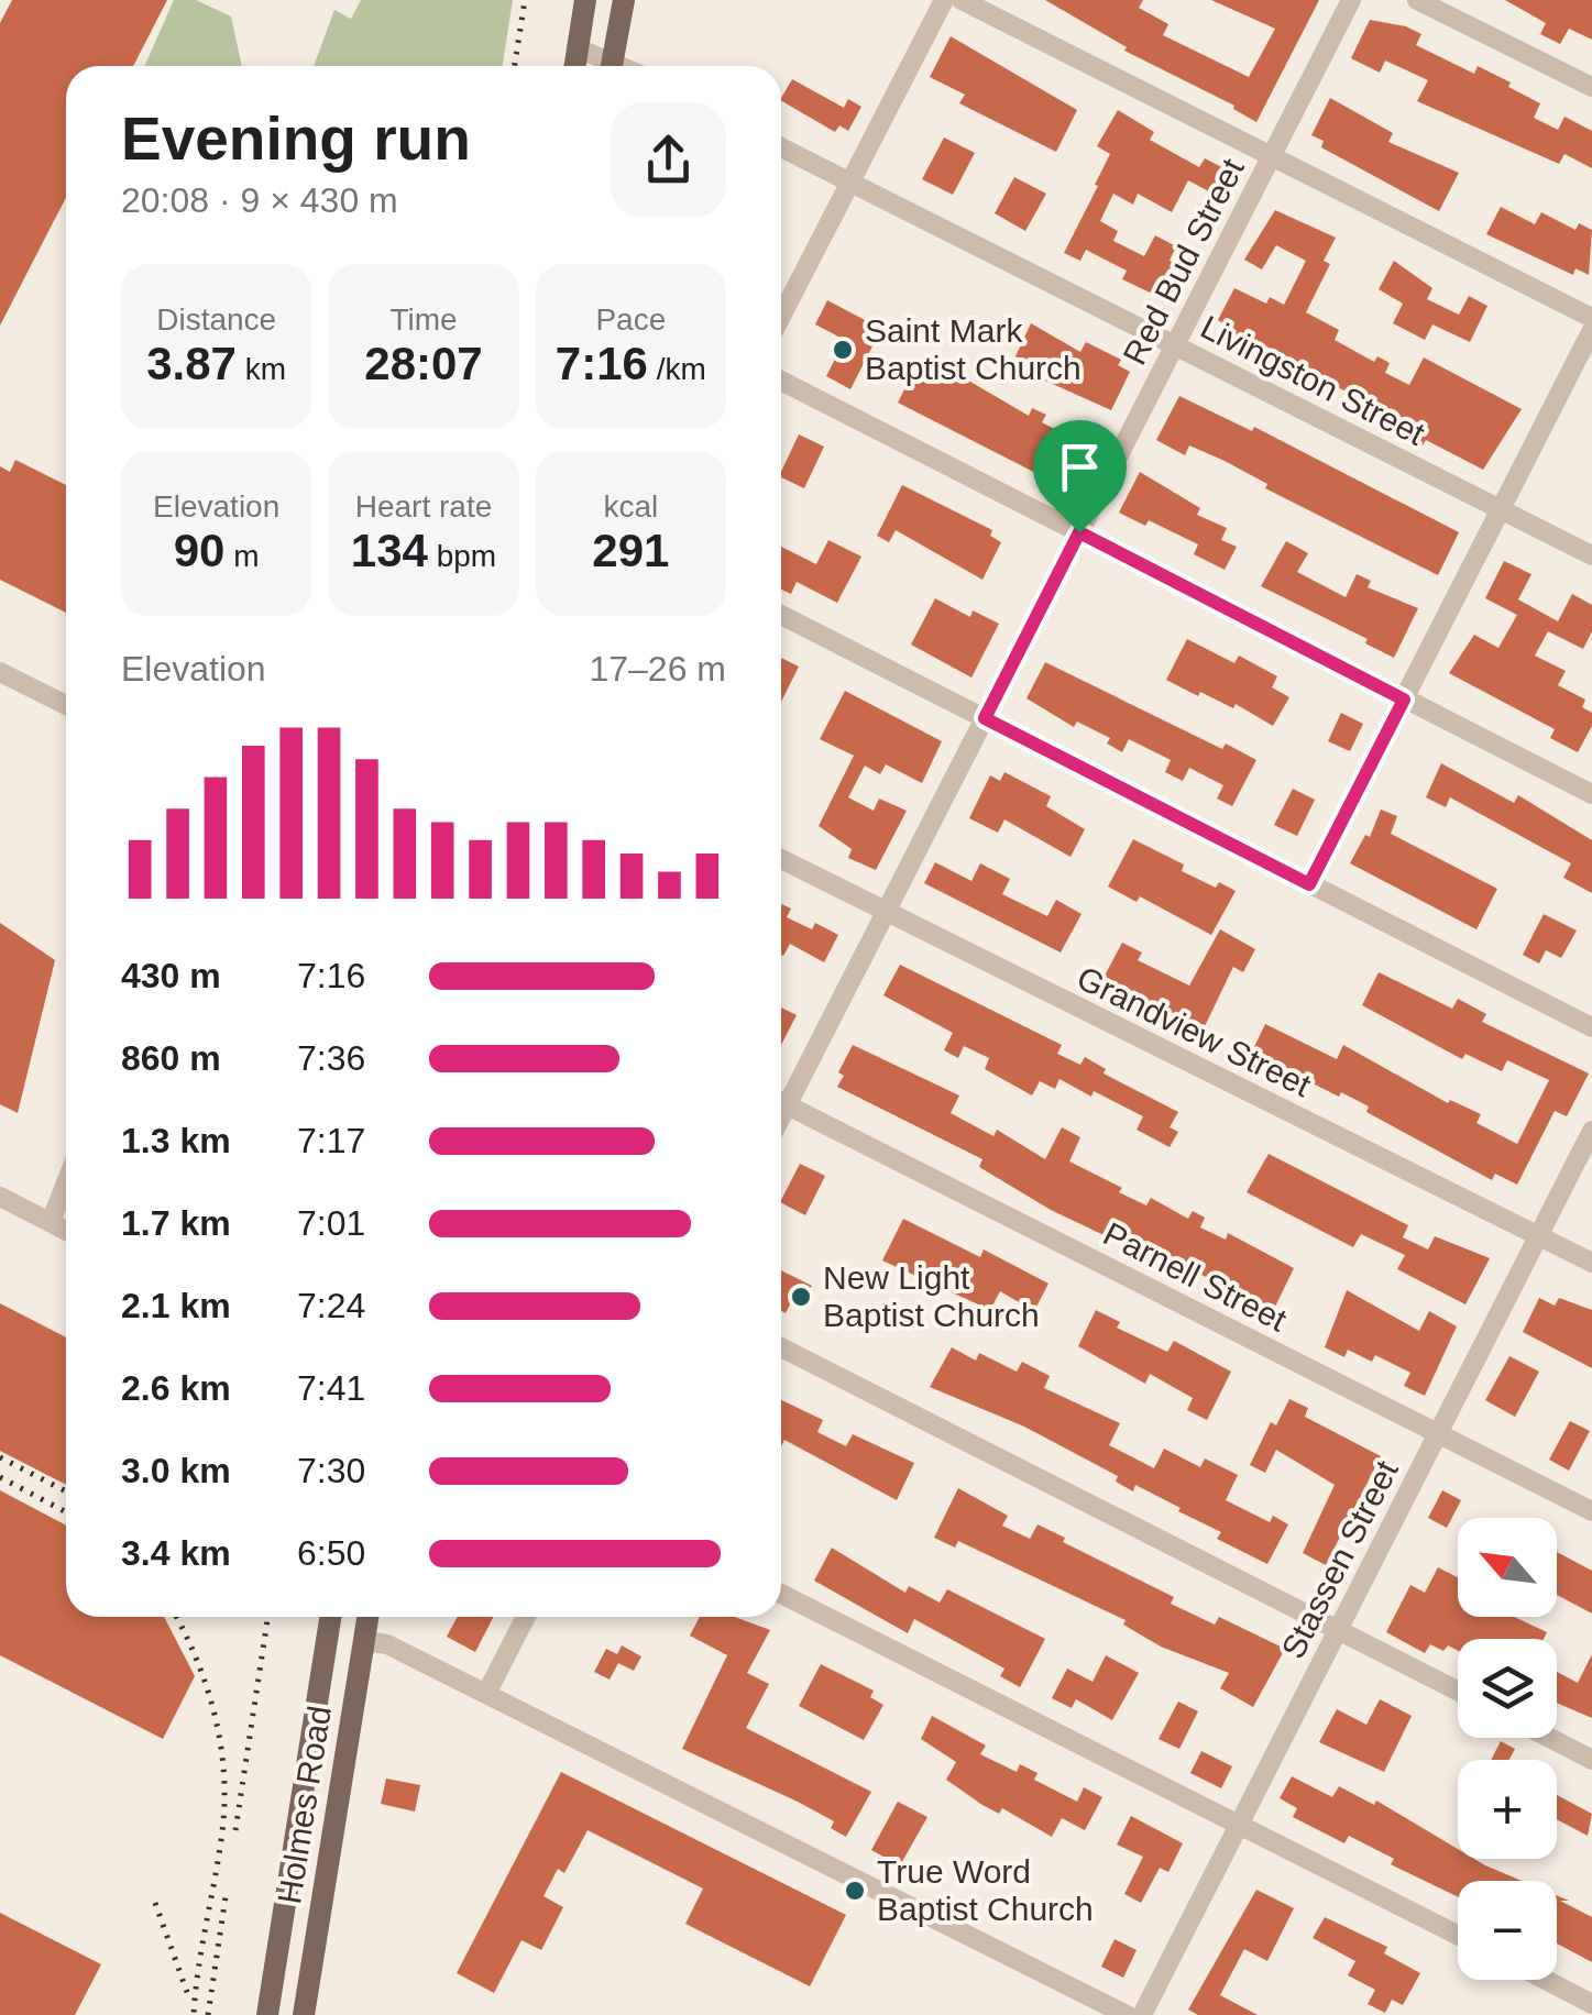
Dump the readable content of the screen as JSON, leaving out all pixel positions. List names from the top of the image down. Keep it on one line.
{"streets":{"main road":["Holmes Road"],"street":["Red Bud Street","Livingston Street","Grandview Street","Parnell Street","Stassen Street"]},"crossings":[["Red Bud Street","Livingston Street"],["Red Bud Street","Grandview Street"],["Grandview Street","Stassen Street"],["Parnell Street","Stassen Street"]],"places":["Saint Mark Baptist Church","New Light Baptist Church","True Word Baptist Church"],"north":"top left","page":{"heading":["Evening run","20:08 · 9 × 430 m"],"stats":[["Distance","3.87 km"],["Time","28:07"],["Pace","7:16 /km"],["Elevation","90 m"],["Heart rate","134 bpm"],["kcal","291"]],"chart":["Elevation","17–26 m"],"list":[{"name":"430 m","note":"7:16"},{"name":"860 m","note":"7:36"},{"name":"1.3 km","note":"7:17"},{"name":"1.7 km","note":"7:01"},{"name":"2.1 km","note":"7:24"},{"name":"2.6 km","note":"7:41"},{"name":"3.0 km","note":"7:30"},{"name":"3.4 km","note":"6:50"}],"map_buttons":["+","−"]}}
